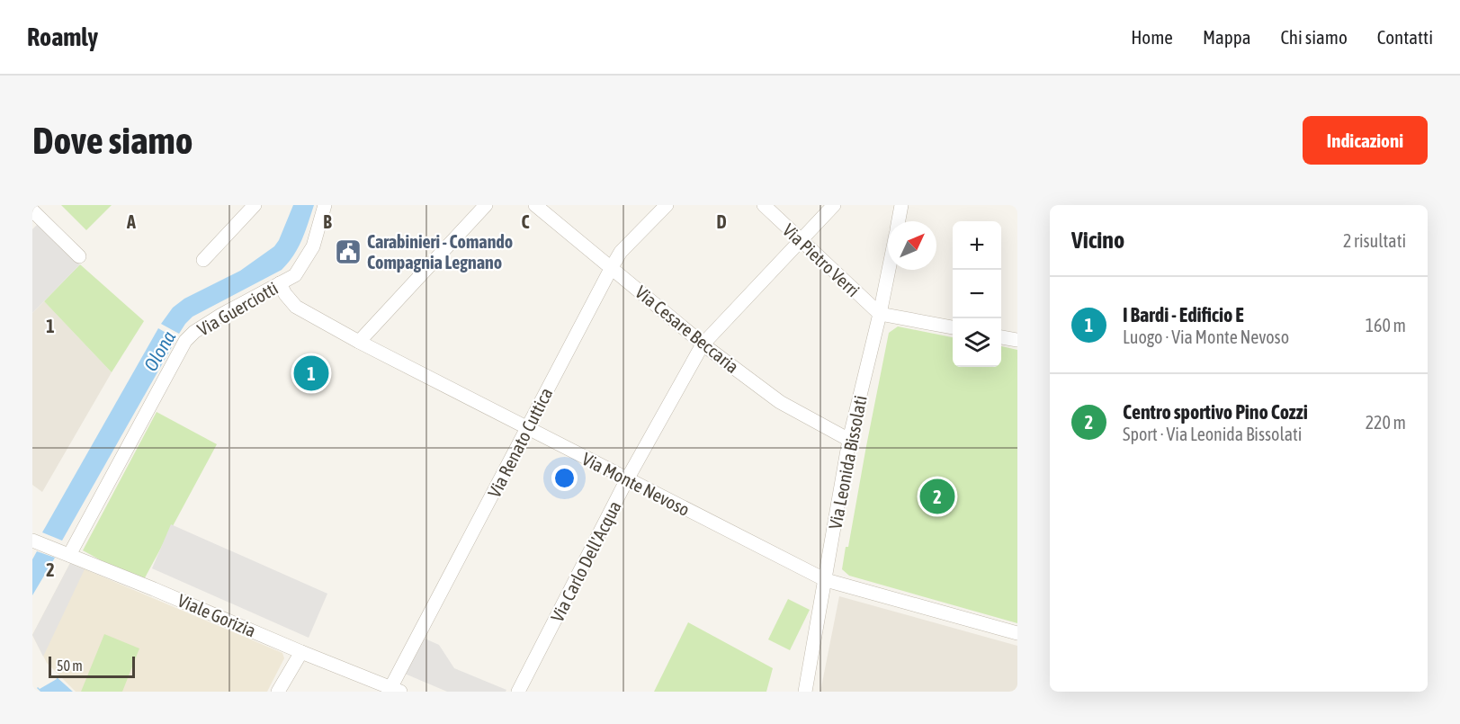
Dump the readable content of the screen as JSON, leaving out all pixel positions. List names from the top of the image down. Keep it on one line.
{"streets":{"street":["Via Pietro Verri","Via Guerciotti","Via Cesare Beccaria","Via Renato Cuttica","Via Leonida Bissolati","Via Monte Nevoso","Via Carlo Dell'Acqua","Viale Gorizia"]},"crossings":[["Via Pietro Verri","Via Leonida Bissolati"],["Via Pietro Verri","Via Carlo Dell'Acqua"],["Via Guerciotti","Via Monte Nevoso"],["Via Guerciotti","Viale Gorizia"],["Via Cesare Beccaria","Via Renato Cuttica"],["Via Cesare Beccaria","Via Leonida Bissolati"],["Via Cesare Beccaria","Via Carlo Dell'Acqua"],["Via Renato Cuttica","Via Monte Nevoso"],["Via Renato Cuttica","Viale Gorizia"],["Via Leonida Bissolati","Via Monte Nevoso"],["Via Monte Nevoso","Via Carlo Dell'Acqua"]],"water":["Olona"],"places":{"public building":["Carabinieri - Comando Compagnia Legnano"]},"scale_bar":"50 m","north":"top right","page":{"header":"Roamly","nav":["Home","Mappa","Chi siamo","Contatti"],"buttons":"Indicazioni","title":"Dove siamo","heading":["Vicino","2 risultati"],"map_buttons":["+","−"],"list":[{"mark":"1","name":"I Bardi - Edificio E","note":"Luogo · Via Monte Nevoso","value":"160 m"},{"mark":"2","name":"Centro sportivo Pino Cozzi","note":"Sport · Via Leonida Bissolati","value":"220 m"}],"pins":["1","2"],"scale":"50 m"},"grid":{"columns":["A","B","C","D"],"rows":["1","2"]}}
